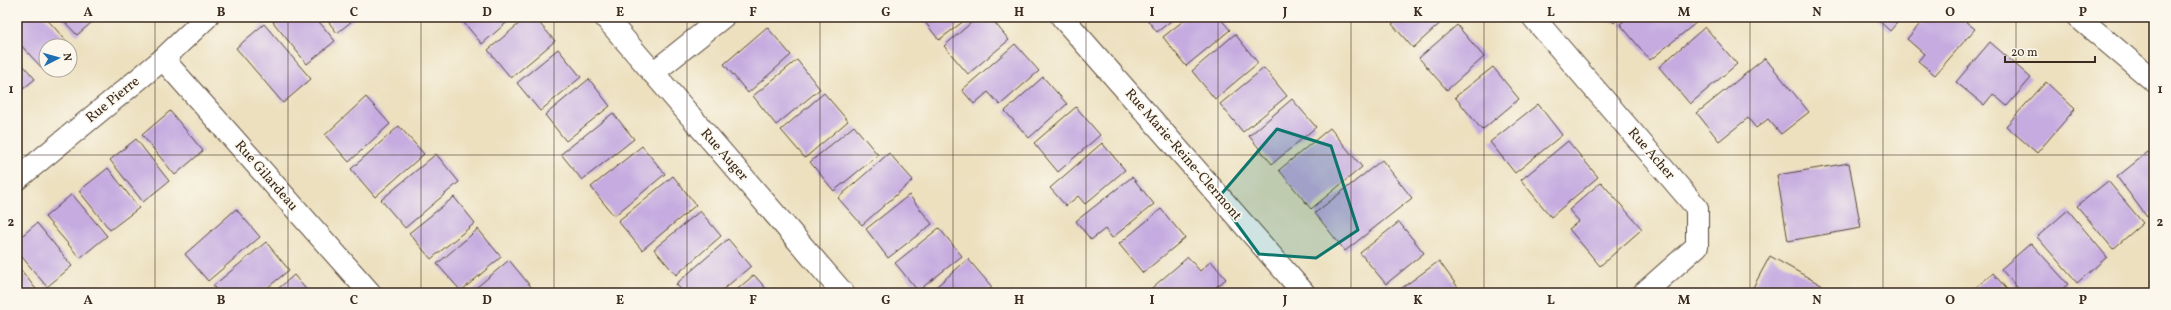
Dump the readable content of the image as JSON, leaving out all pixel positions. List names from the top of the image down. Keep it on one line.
{"streets":{"street":["Rue Pierre","Rue Acher","Rue Auger","Rue Marie-Reine-Clermont","Rue Gilardeau"]},"crossings":[["Rue Pierre","Rue Gilardeau"]],"scale_bar":"20 m","north":"right","grid":{"columns":["A","B","C","D","E","F","G","H","I","J","K","L","M","N","O","P"],"rows":["1","2"]}}
